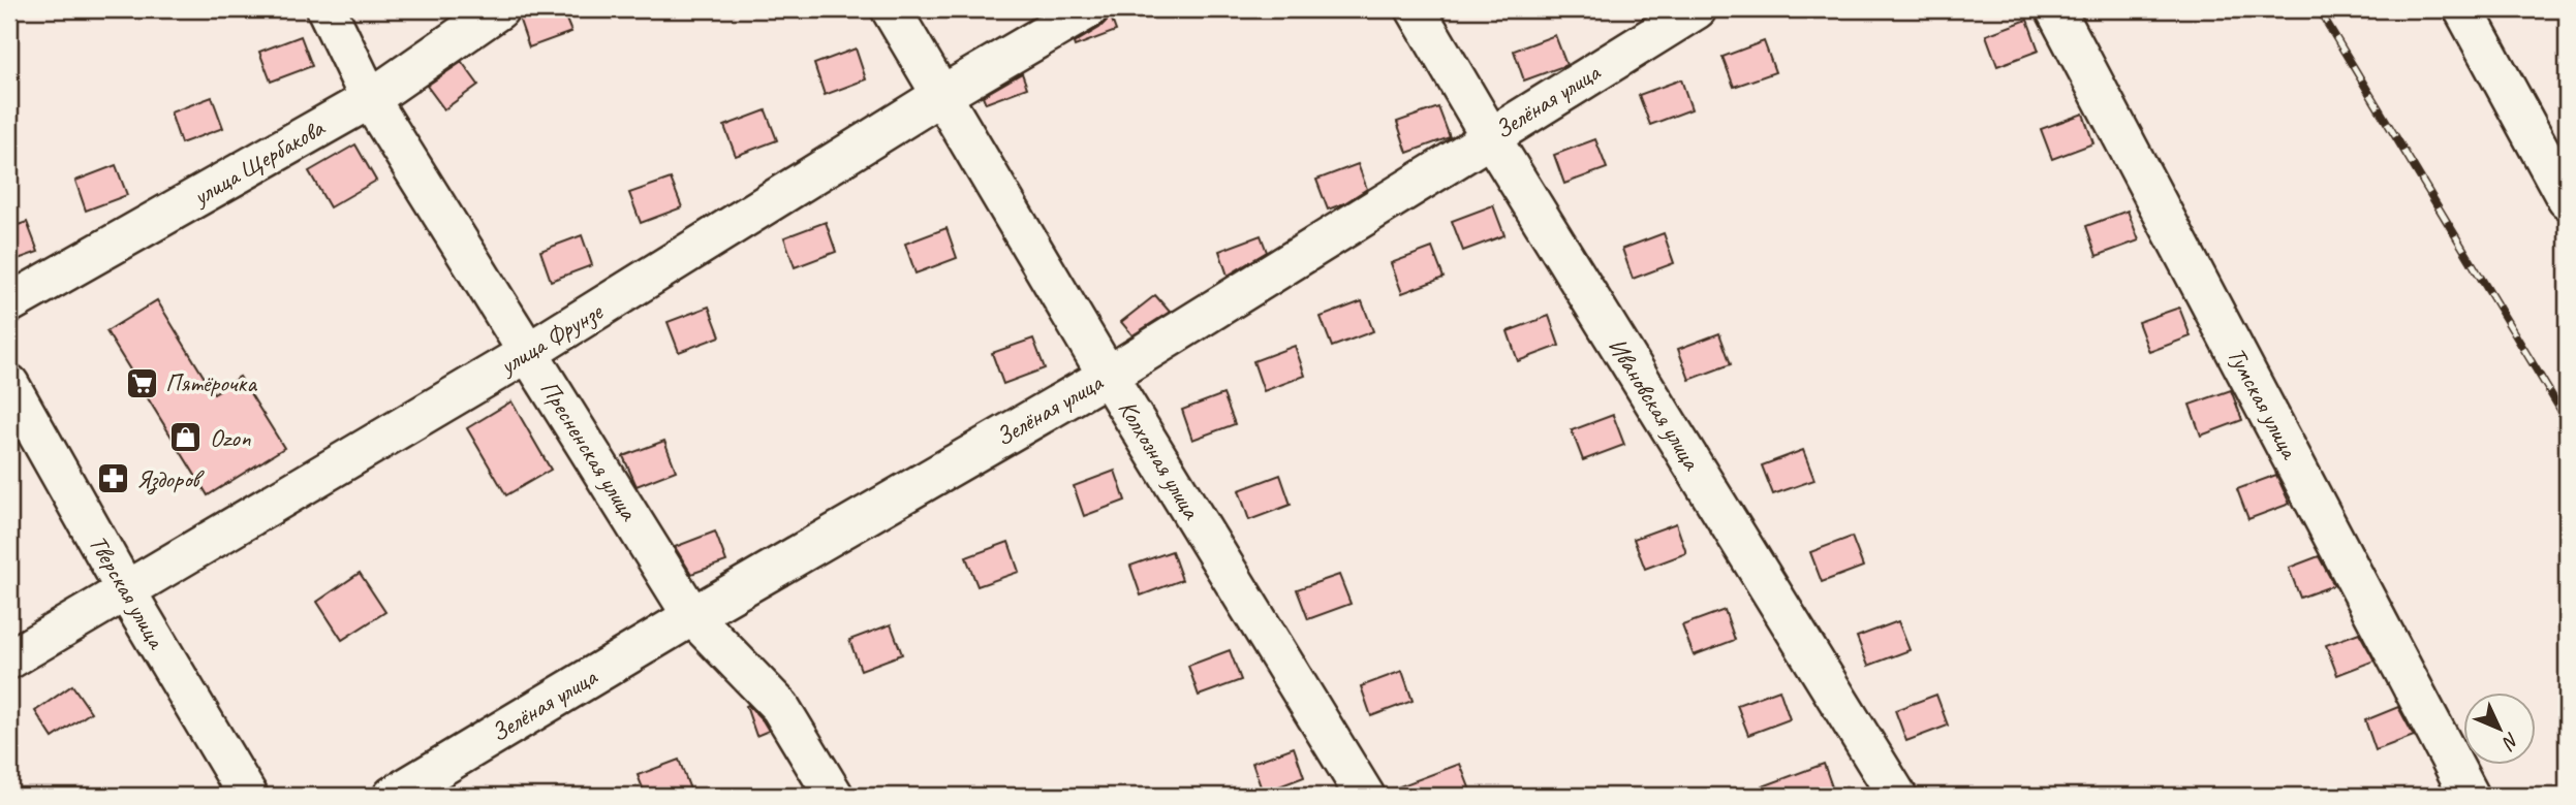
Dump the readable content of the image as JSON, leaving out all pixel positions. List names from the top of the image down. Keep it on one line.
{"streets":{"street":["Зелёная улица","улица Щербакова","улица Фрунзе","Тумская улица","Ивановская улица","Пресненская улица","Колхозная улица","Тверская улица"]},"crossings":[["Зелёная улица","Ивановская улица"],["Зелёная улица","Пресненская улица"],["Зелёная улица","Колхозная улица"],["улица Щербакова","Пресненская улица"],["улица Фрунзе","Пресненская улица"],["улица Фрунзе","Колхозная улица"],["улица Фрунзе","Тверская улица"]],"places":{"supermarket":["Пятёрочка"],"shop":["Ozon"],"pharmacy":["Яздоров"]},"north":"bottom right"}
